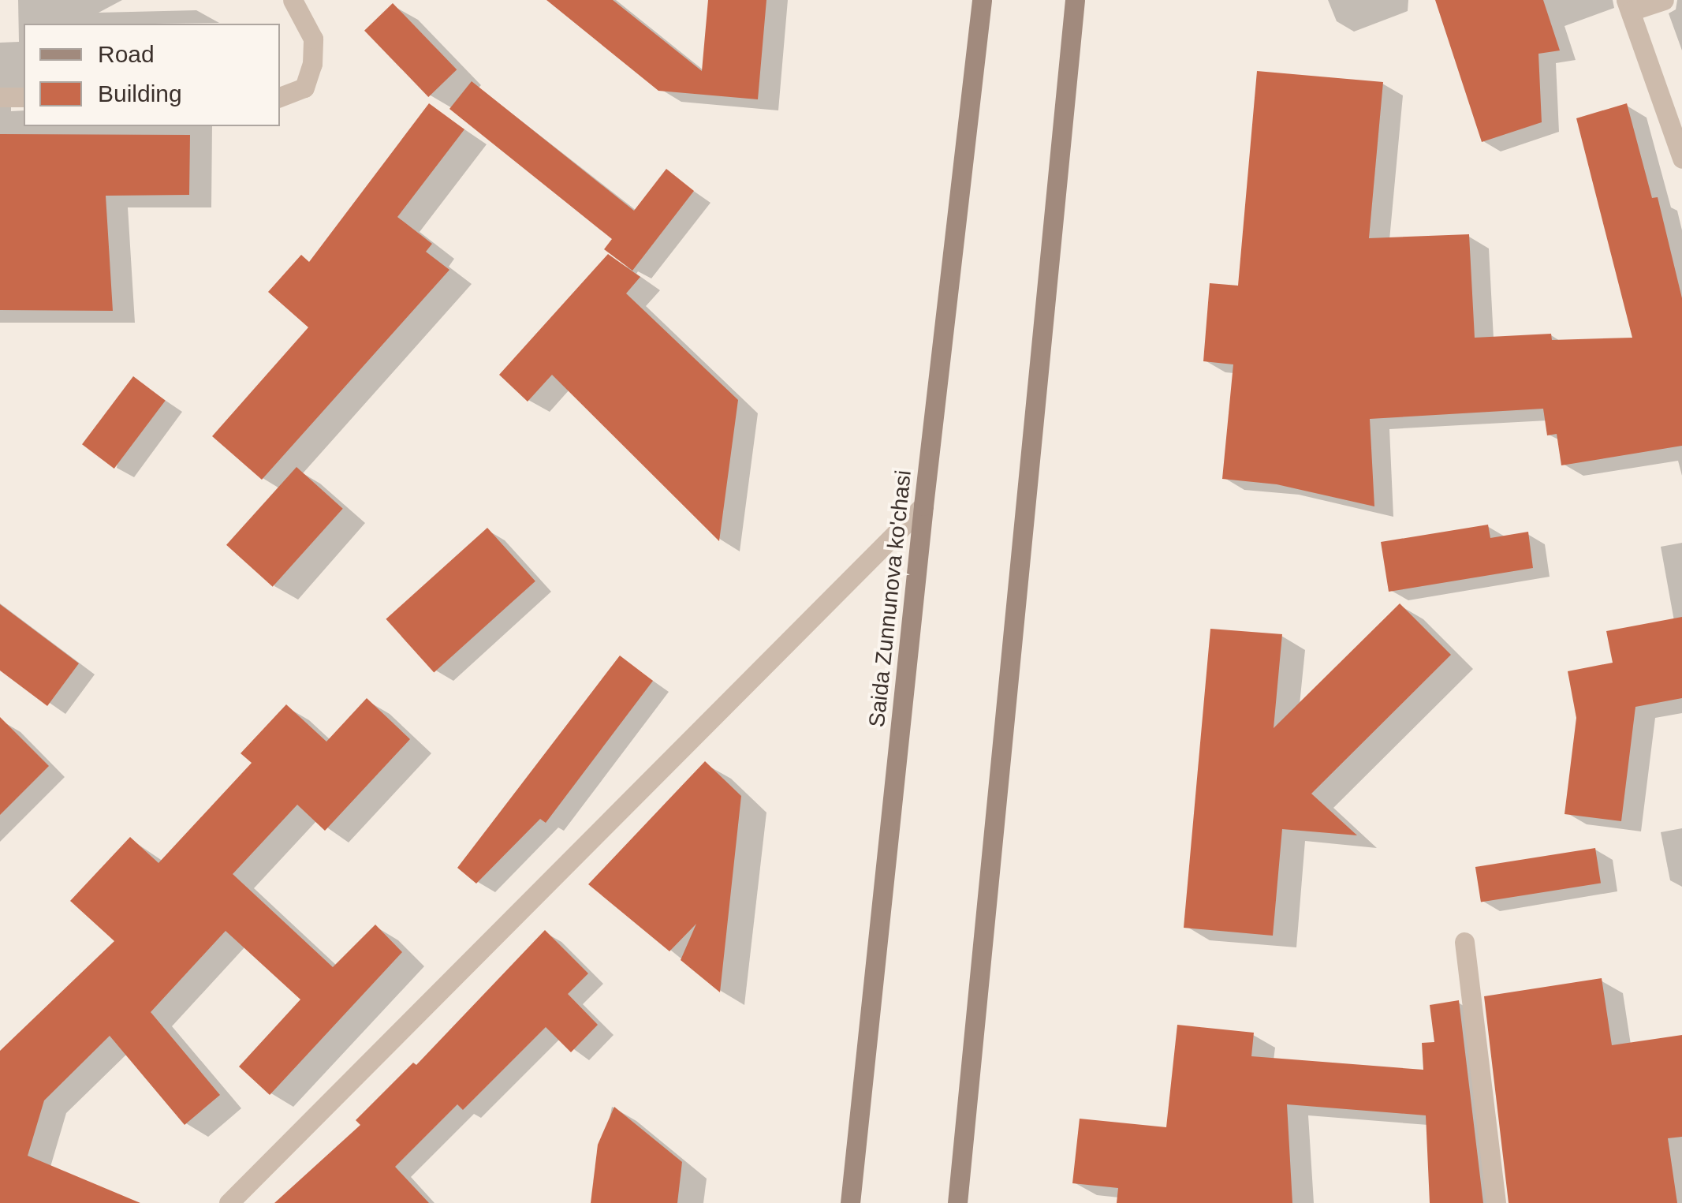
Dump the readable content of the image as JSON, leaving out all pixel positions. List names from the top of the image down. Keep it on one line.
{"streets":{"main road":["Saida Zunnunova ko'chasi"]},"legend":["Road","Building"]}
